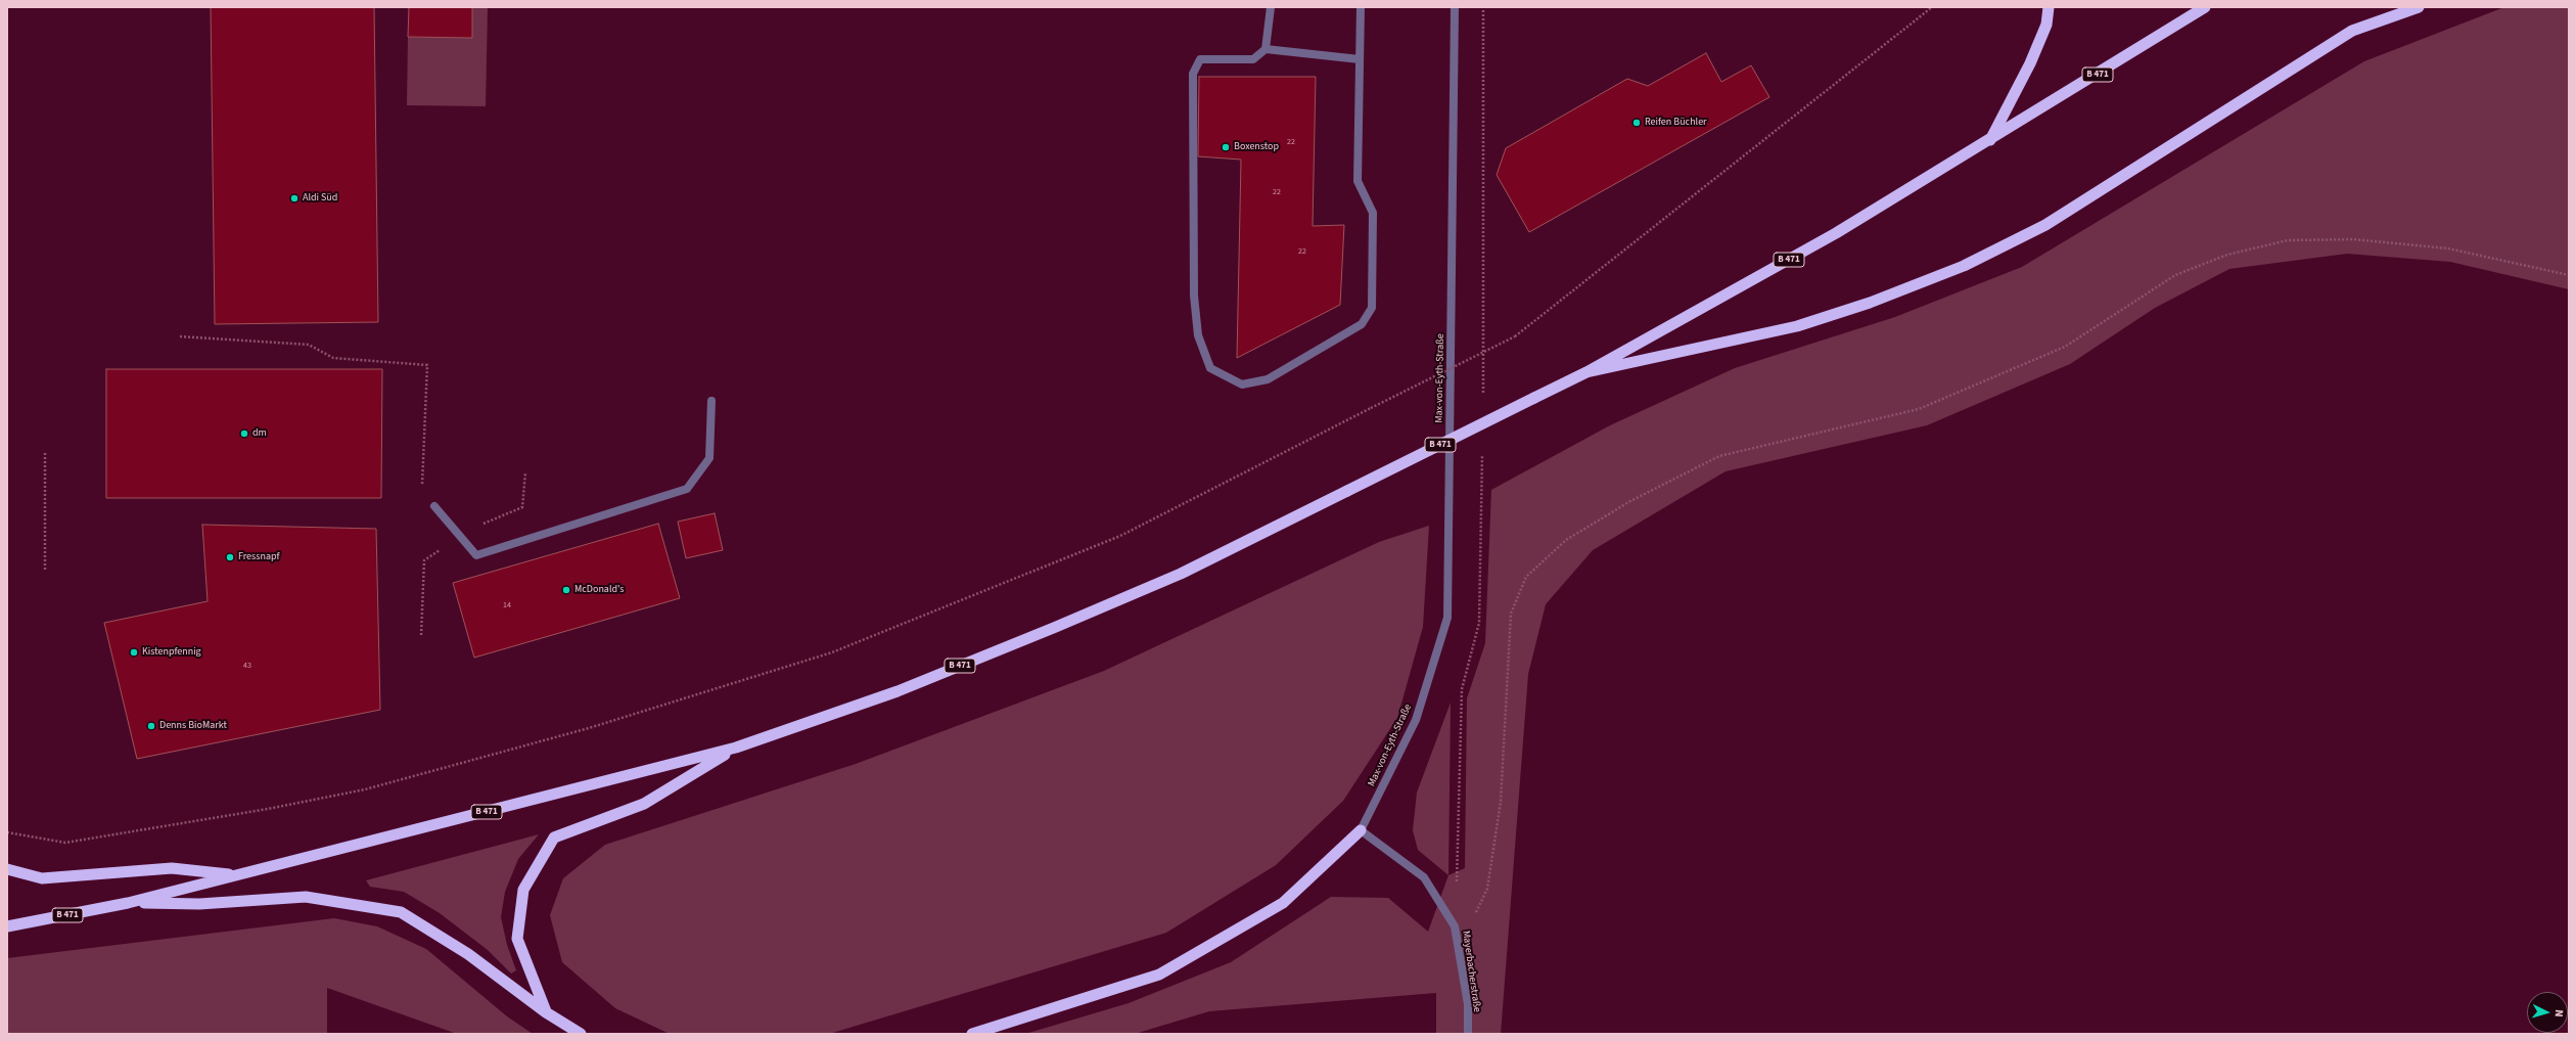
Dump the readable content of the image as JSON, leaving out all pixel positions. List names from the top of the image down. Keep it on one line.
{"streets":{"highway":["B 471"],"street":["Max-von-Eyth-Straße","Mayerbacherstraße"]},"crossings":[["Max-von-Eyth-Straße","Mayerbacherstraße"]],"places":["Reifen Büchler","Boxenstop","Aldi Süd","dm","Fressnapf","McDonald's","Kistenpfennig","Denns BioMarkt"],"house_numbers":["22","22","22","14","43"],"north":"right"}
